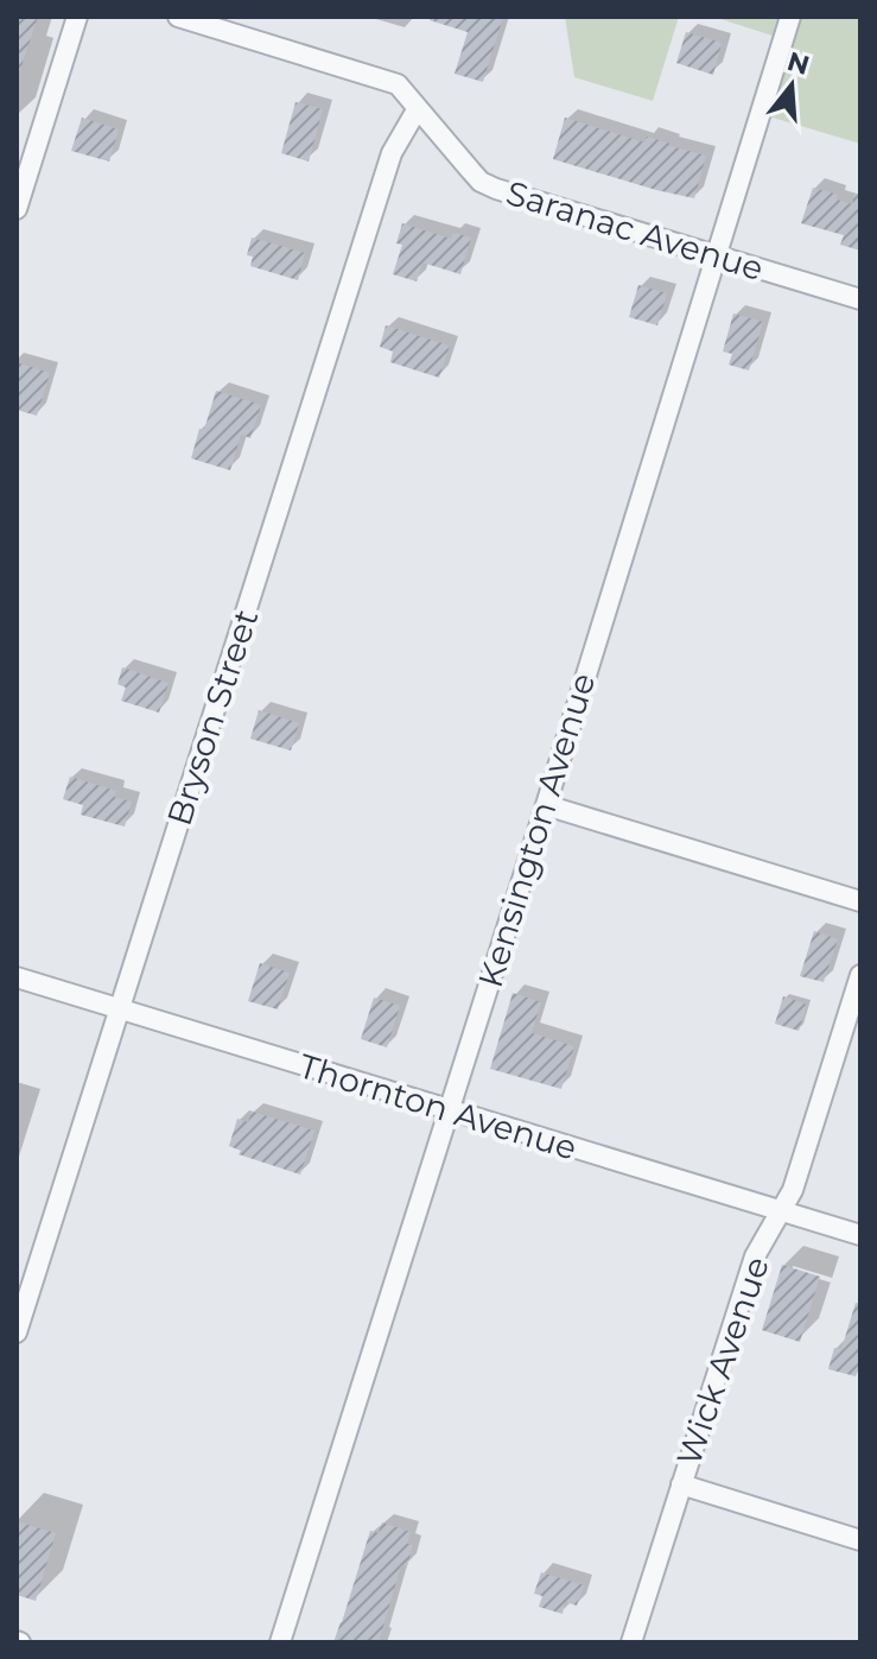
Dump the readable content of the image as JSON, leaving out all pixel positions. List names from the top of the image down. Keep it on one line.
{"streets":{"street":["Saranac Avenue","Bryson Street","Kensington Avenue","Thornton Avenue","Wick Avenue"]},"crossings":[["Saranac Avenue","Bryson Street"],["Saranac Avenue","Kensington Avenue"],["Bryson Street","Thornton Avenue"],["Kensington Avenue","Thornton Avenue"],["Thornton Avenue","Wick Avenue"]],"north":"top"}
